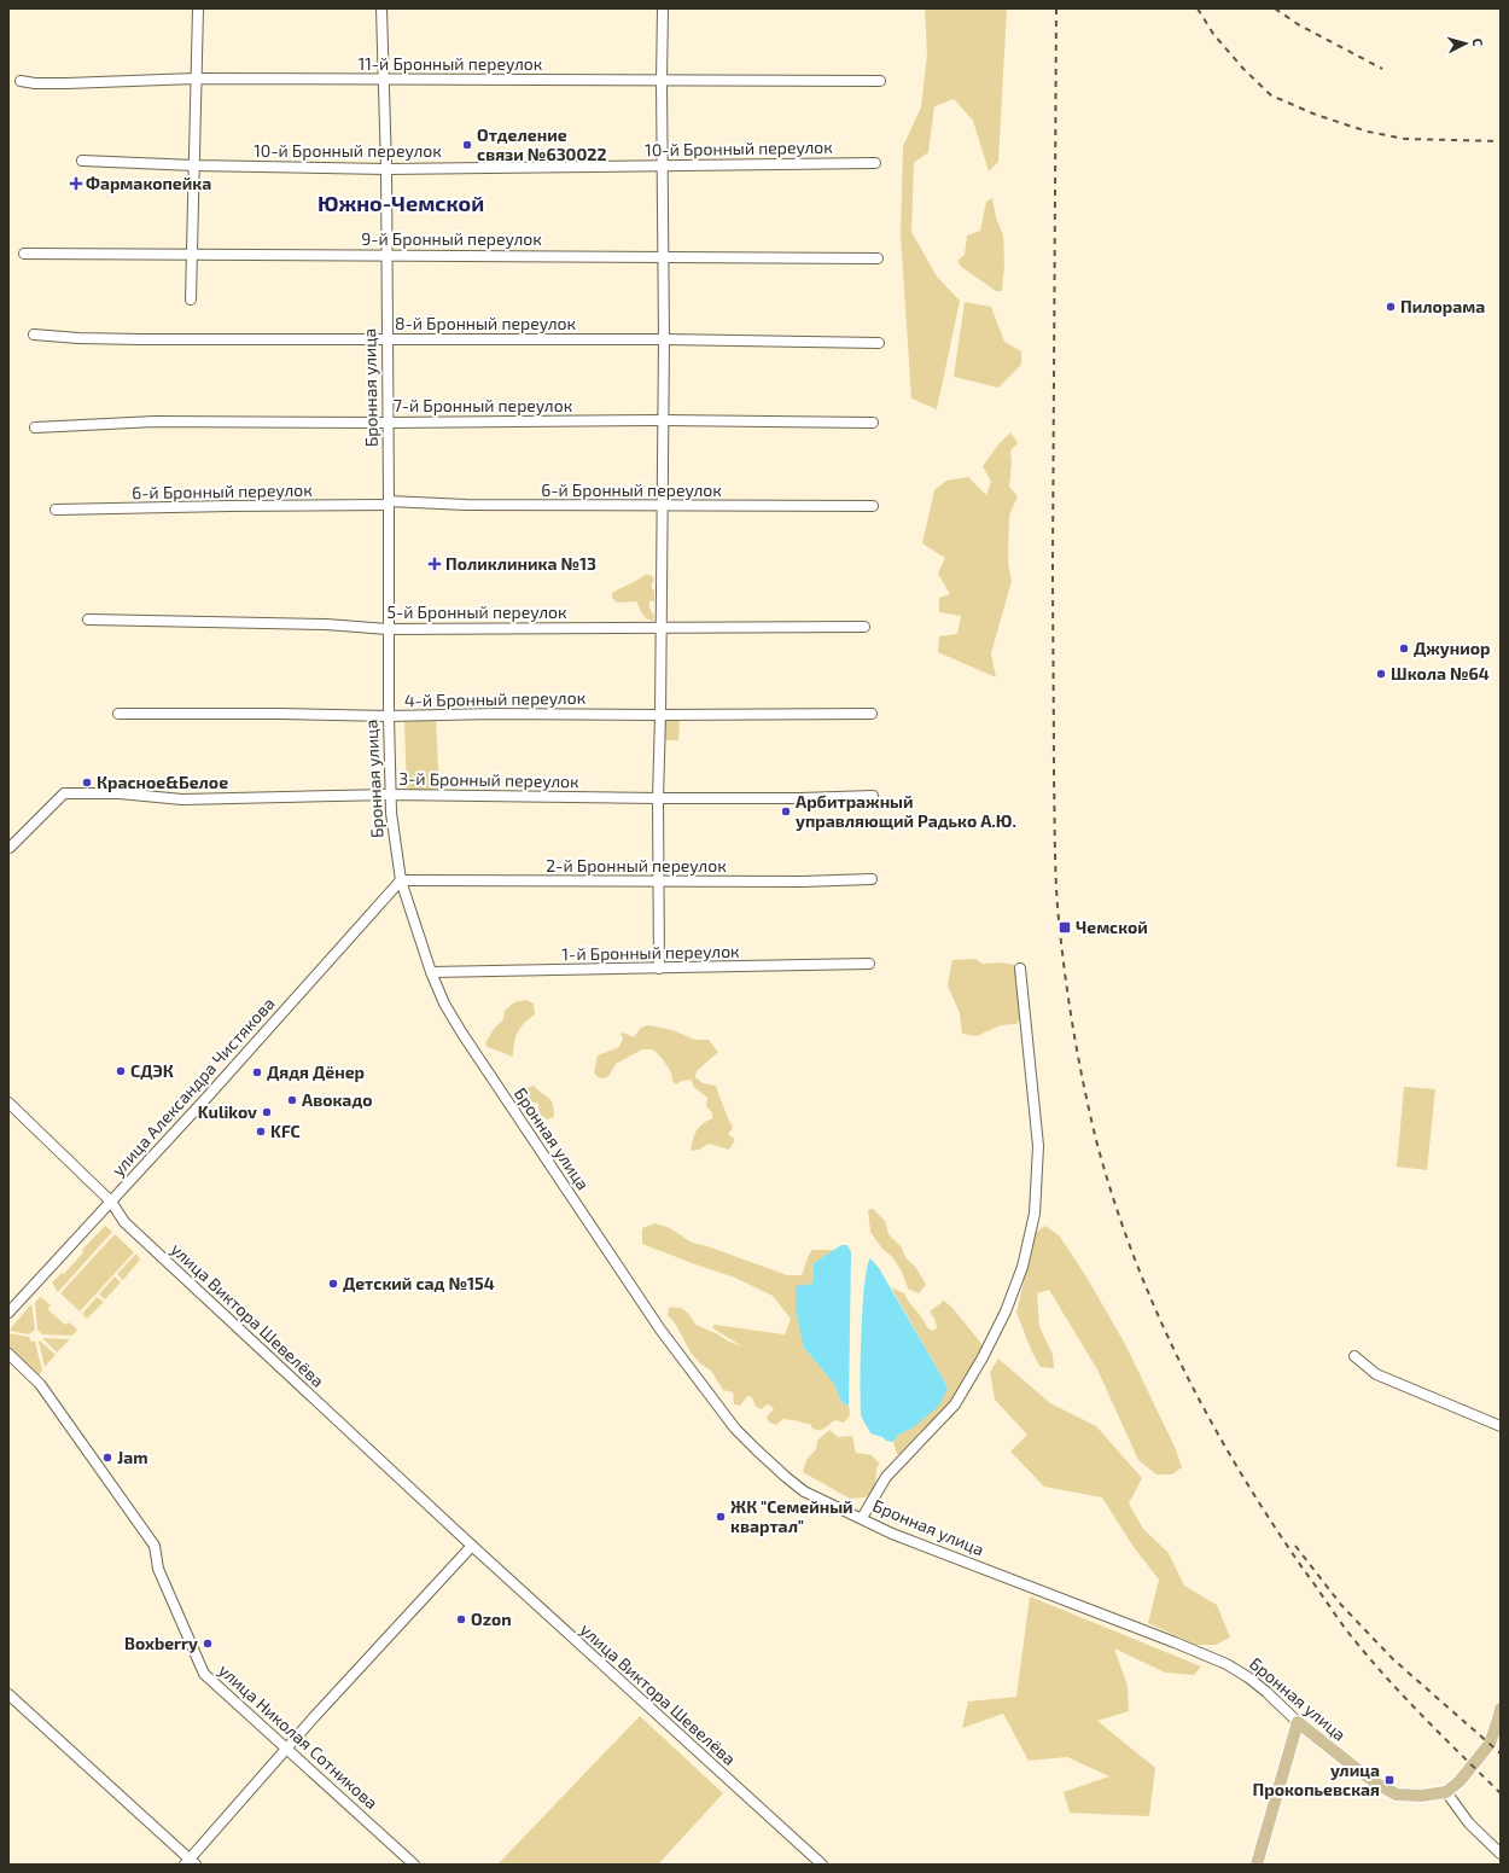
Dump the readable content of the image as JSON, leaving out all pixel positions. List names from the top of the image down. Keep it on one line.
{"streets":{"main road":["Бронная улица"],"street":["11-й Бронный переулок","10-й Бронный переулок","9-й Бронный переулок","8-й Бронный переулок","7-й Бронный переулок","6-й Бронный переулок","5-й Бронный переулок","4-й Бронный переулок","3-й Бронный переулок","2-й Бронный переулок","1-й Бронный переулок","улица Александра Чистякова","улица Виктора Шевелёва","улица Николая Сотникова"]},"crossings":[["11-й Бронный переулок","Бронная улица"],["10-й Бронный переулок","Бронная улица"],["9-й Бронный переулок","Бронная улица"],["8-й Бронный переулок","Бронная улица"],["Бронная улица","7-й Бронный переулок"],["Бронная улица","6-й Бронный переулок"],["Бронная улица","5-й Бронный переулок"],["Бронная улица","4-й Бронный переулок"],["Бронная улица","3-й Бронный переулок"],["Бронная улица","2-й Бронный переулок"],["Бронная улица","1-й Бронный переулок"],["Бронная улица","улица Александра Чистякова"],["2-й Бронный переулок","улица Александра Чистякова"],["улица Александра Чистякова","улица Виктора Шевелёва"]],"districts":["Южно-Чемской"],"places":{"other":["Отделение связи №630022","Пилорама","Джуниор","Школа №64","Красное&Белое","Арбитражный управляющий Радько А.Ю.","СДЭК","Дядя Дёнер","Авокадо","Kulikov","KFC","Детский сад №154","Jam","ЖК \"Семейный квартал\"","Ozon","Boxberry"],"health":["Фармакопейка","Поликлиника №13"],"transit":["Чемской","улица Прокопьевская"]},"north":"right"}
